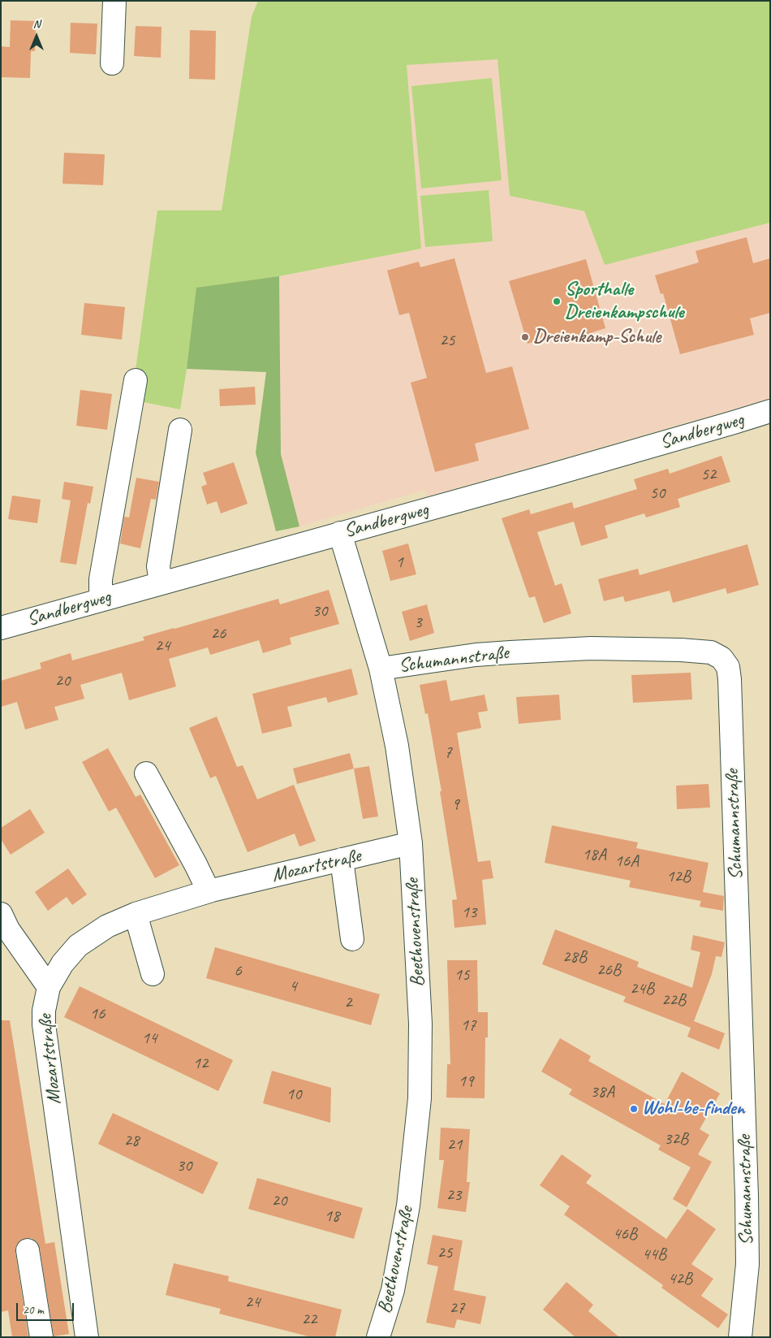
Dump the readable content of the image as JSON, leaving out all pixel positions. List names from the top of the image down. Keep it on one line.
{"streets":{"street":["Sandbergweg","Schumannstraße","Mozartstraße","Beethovenstraße"]},"crossings":[["Sandbergweg","Beethovenstraße"],["Schumannstraße","Beethovenstraße"],["Mozartstraße","Beethovenstraße"]],"places":["Sporthalle Dreienkampschule","Dreienkamp-Schule","Wohl-be-finden"],"house_numbers":["25","52","50","1","30","3","26","24","20","7","9","18A","16A","12B","13","28B","26B","6","15","4","24B","22B","2","16","17","14","12","19","38A","10","32B","28","21","30","23","20","18","46B","25","44B","42B","24","27","22"],"scale_bar":"20 m","north":"top"}
